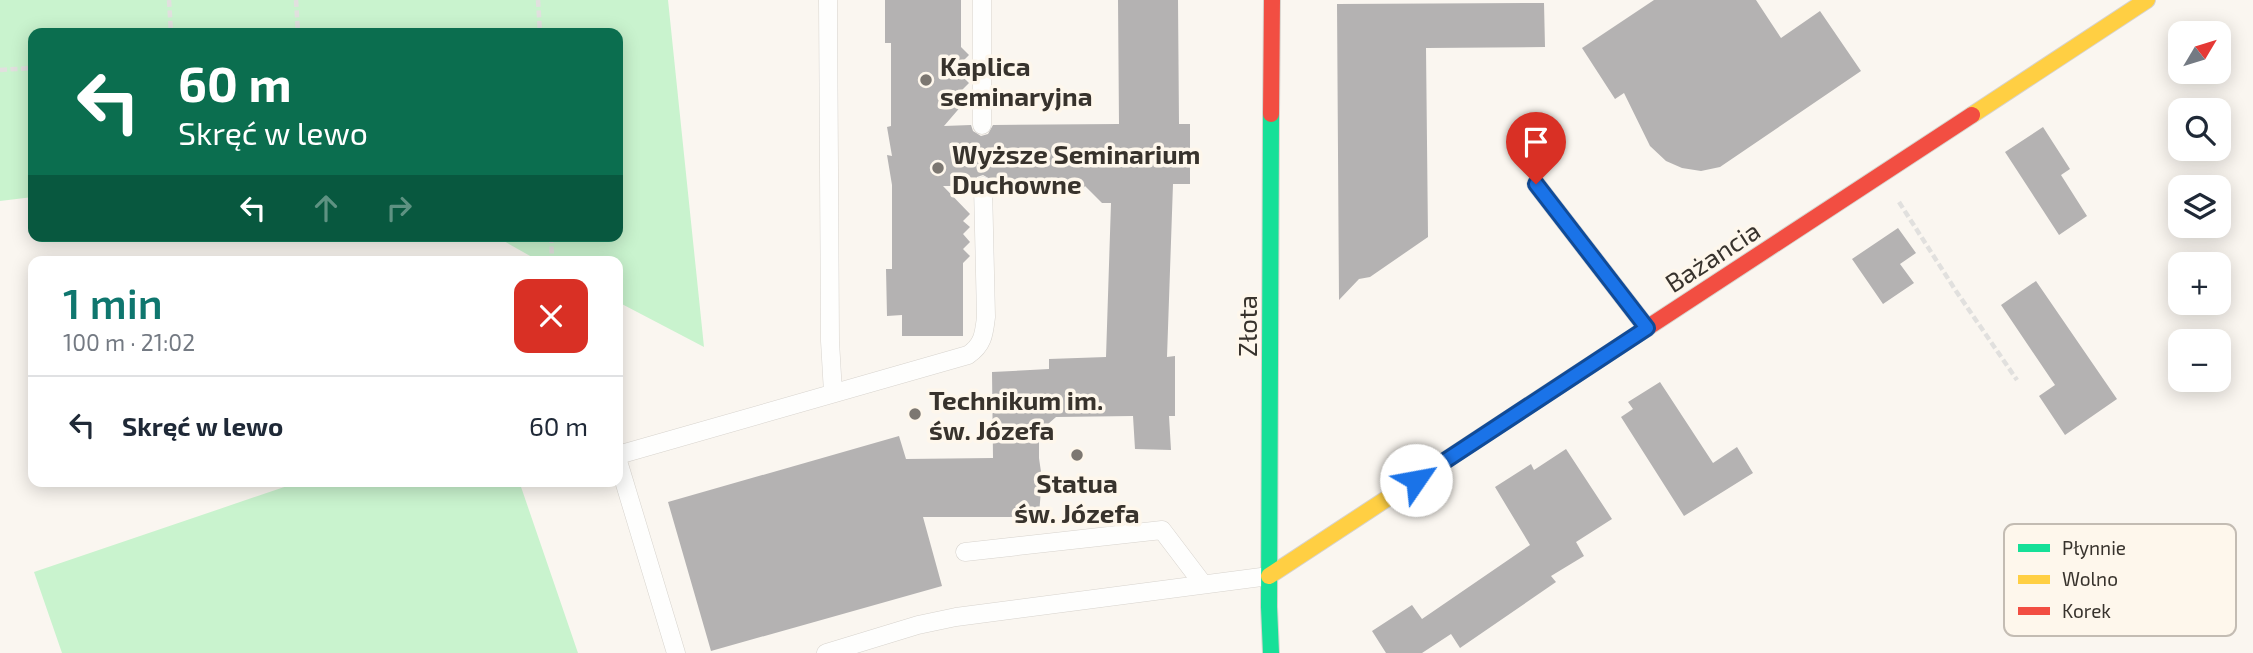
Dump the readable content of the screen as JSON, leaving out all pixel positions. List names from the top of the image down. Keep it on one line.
{"streets":{"street":["Bażancia","Złota"]},"crossings":[["Bażancia","Złota"]],"places":["Kaplica seminaryjna","Wyższe Seminarium Duchowne","Technikum im. św. Józefa","Statua św. Józefa"],"legend":["Płynnie","Wolno","Korek"],"north":"top right","page":{"map_buttons":["+","−"],"turn":["60 m","Skręć w lewo"],"heading":["1 min","100 m · 21:02"],"list":[{"name":"Skręć w lewo","value":"60 m"}]}}
